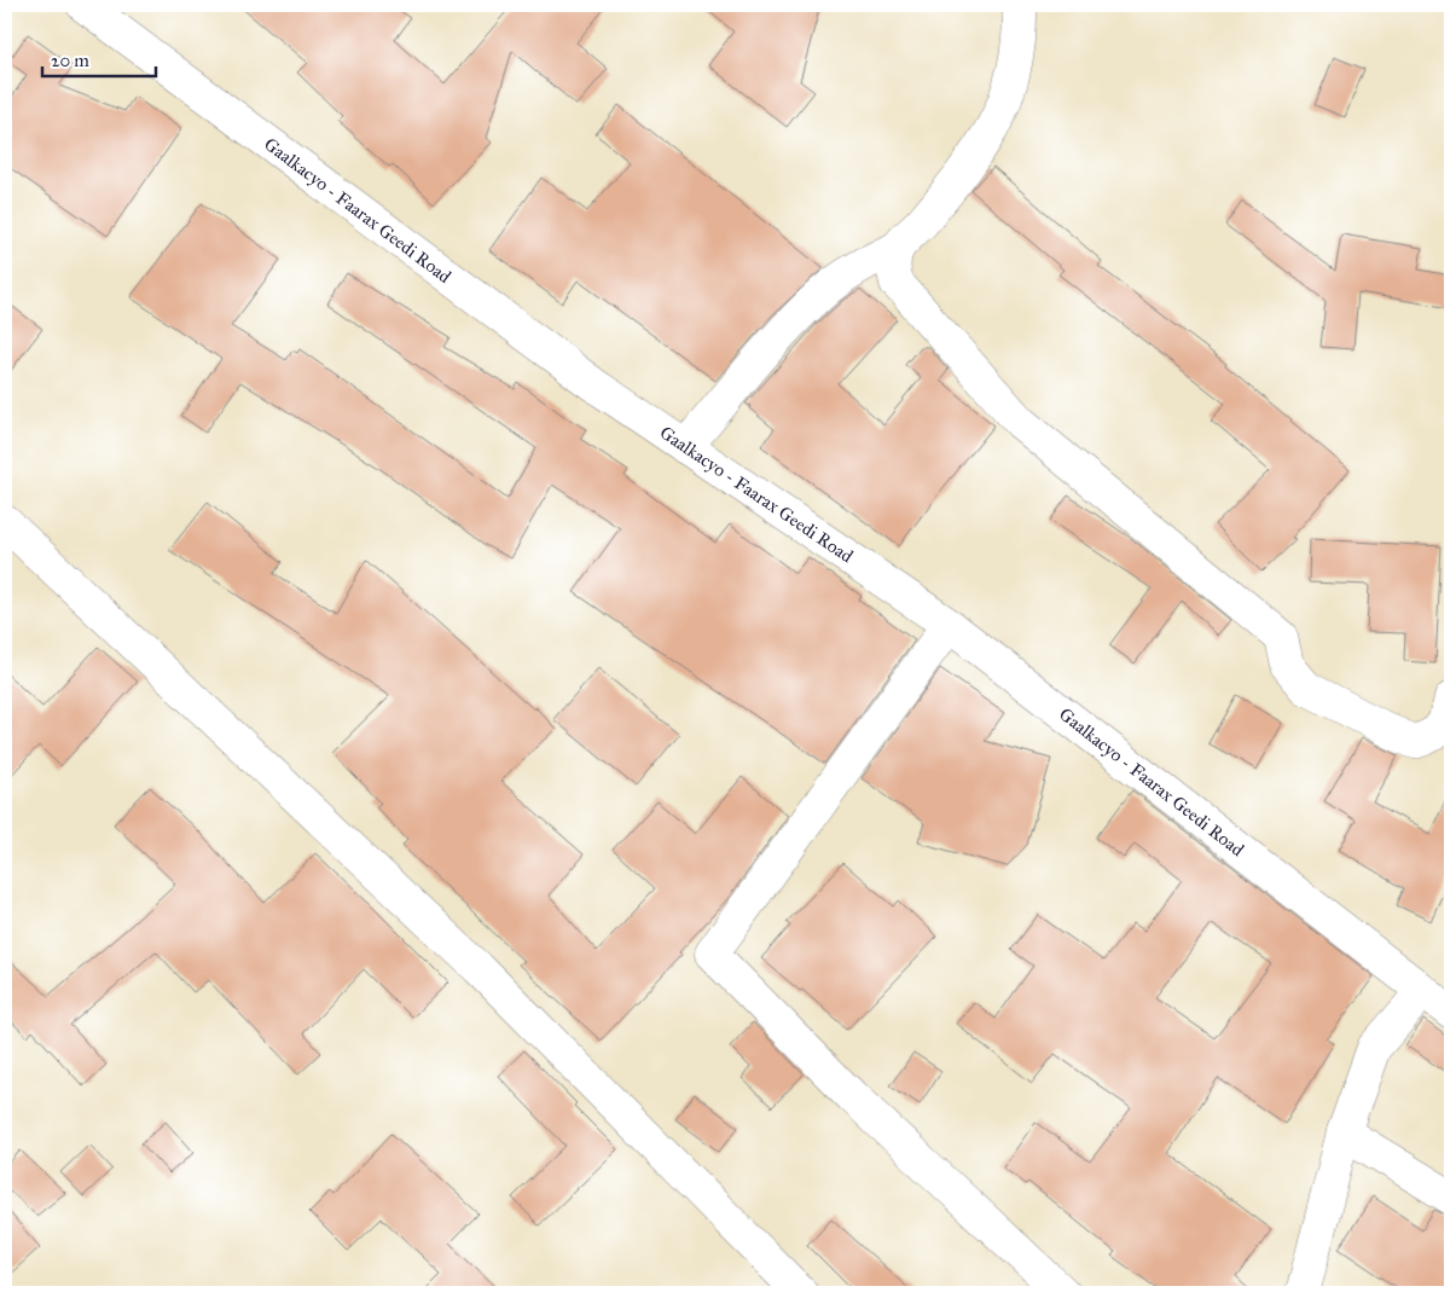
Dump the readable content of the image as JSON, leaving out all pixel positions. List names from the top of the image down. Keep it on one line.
{"streets":{"street":["Gaalkacyo - Faarax Geedi Road"]},"scale_bar":"20 m"}
